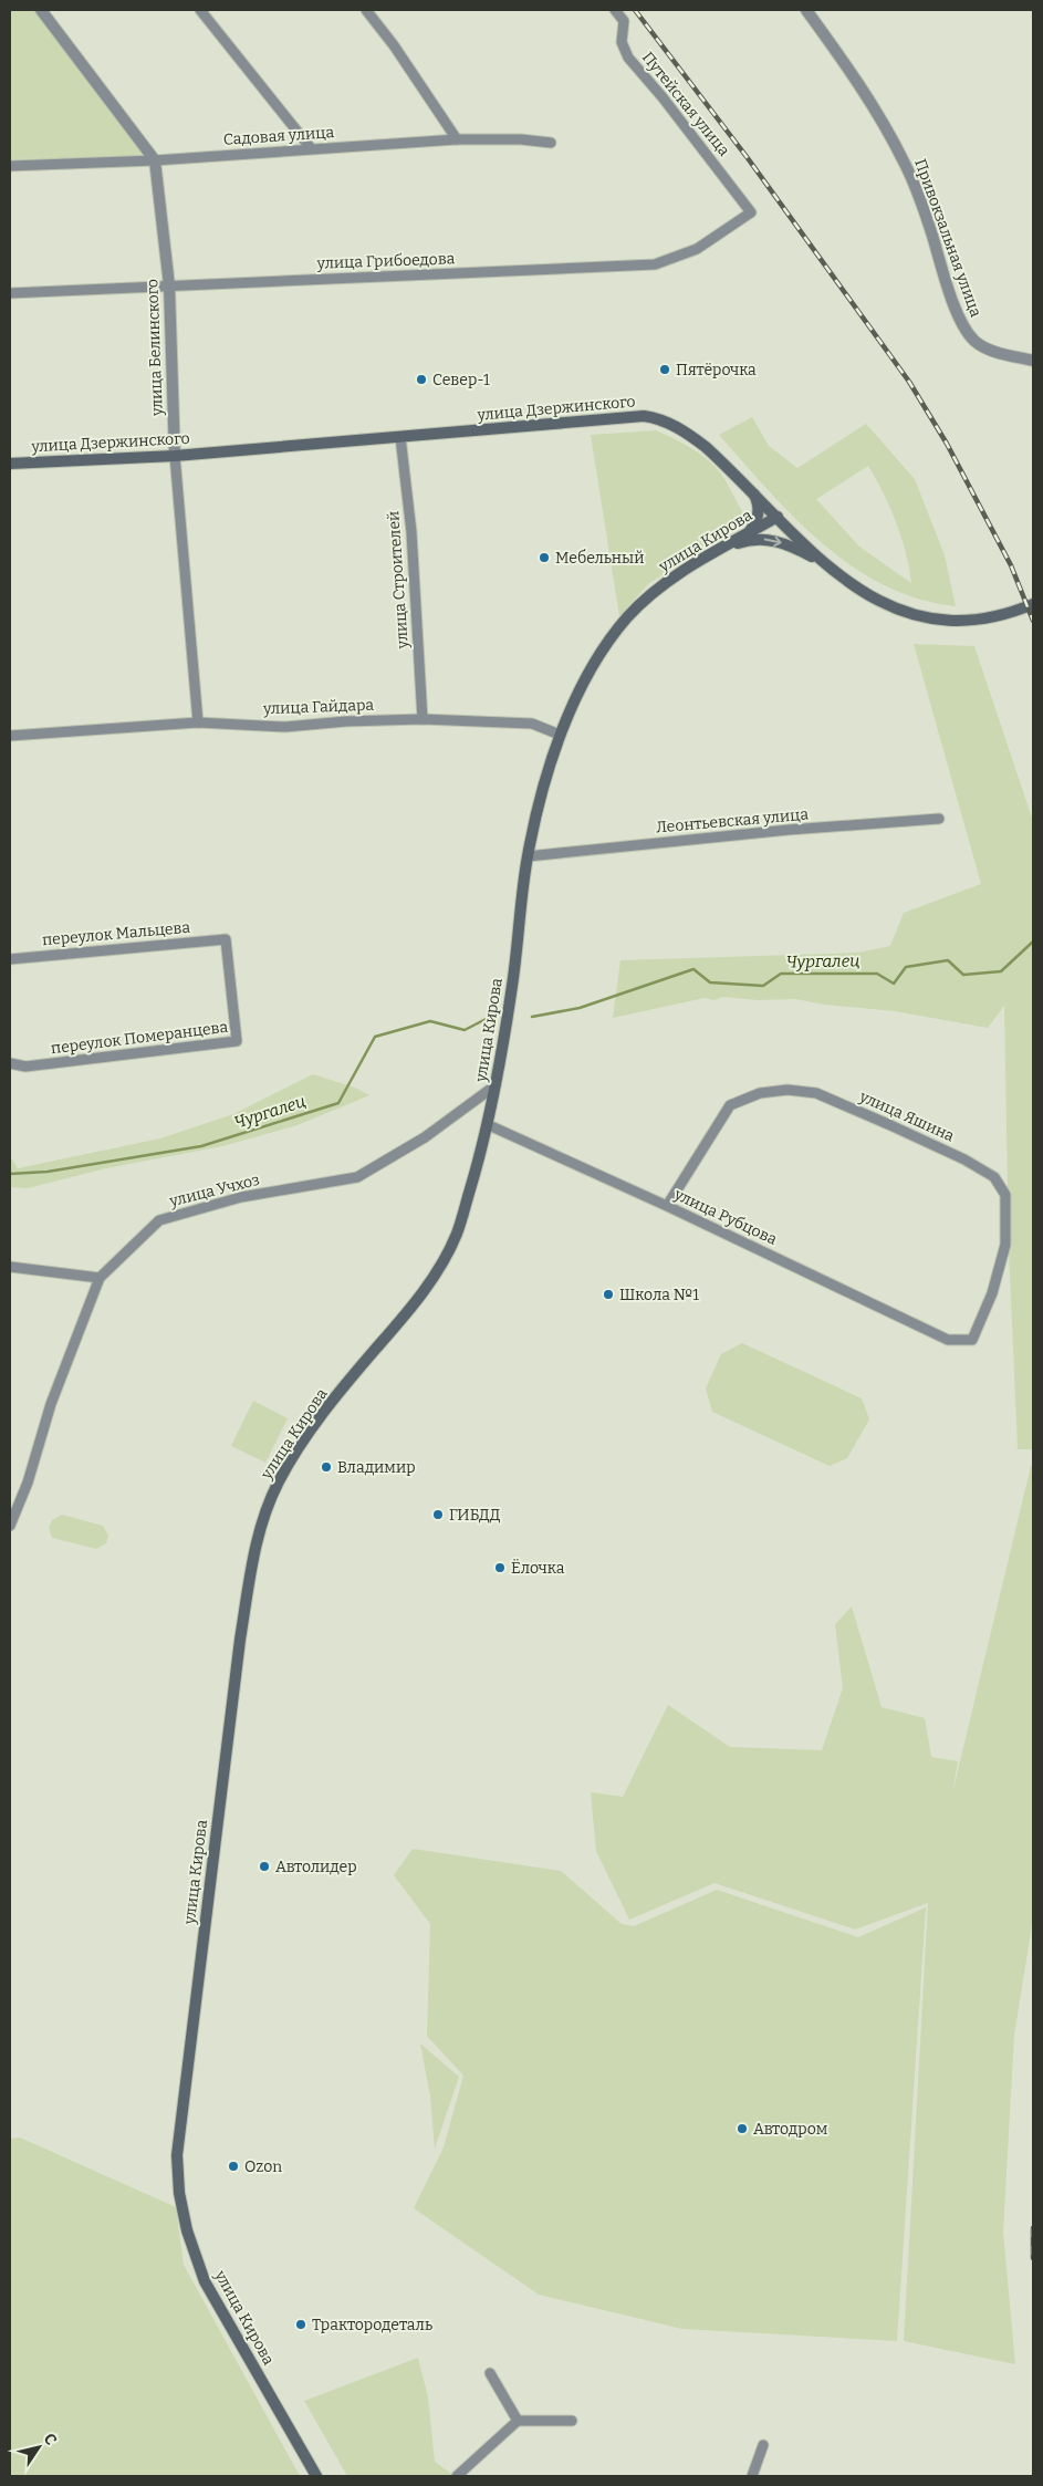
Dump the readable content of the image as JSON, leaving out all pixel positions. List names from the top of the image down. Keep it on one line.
{"streets":{"main road":["улица Дзержинского","улица Кирова"],"street":["Путейская улица","Садовая улица","Привокзальная улица","улица Грибоедова","улица Белинского","улица Строителей","улица Гайдара","Леонтьевская улица","переулок Мальцева","переулок Померанцева","улица Яшина","улица Учхоз","улица Рубцова"]},"crossings":[["Путейская улица","улица Грибоедова"],["Садовая улица","улица Белинского"],["улица Грибоедова","улица Белинского"],["улица Белинского","улица Дзержинского"],["улица Белинского","улица Гайдара"],["улица Дзержинского","улица Кирова"],["улица Дзержинского","улица Строителей"],["улица Кирова","улица Гайдара"],["улица Кирова","Леонтьевская улица"],["улица Кирова","улица Учхоз"],["улица Кирова","улица Рубцова"],["улица Строителей","улица Гайдара"],["переулок Мальцева","переулок Померанцева"],["улица Яшина","улица Рубцова"]],"water":["Чургалец"],"places":["Пятёрочка","Север-1","Мебельный","Школа №1","Владимир","ГИБДД","Ёлочка","Автолидер","Автодром","Ozon","Трактородеталь"],"north":"top right"}
